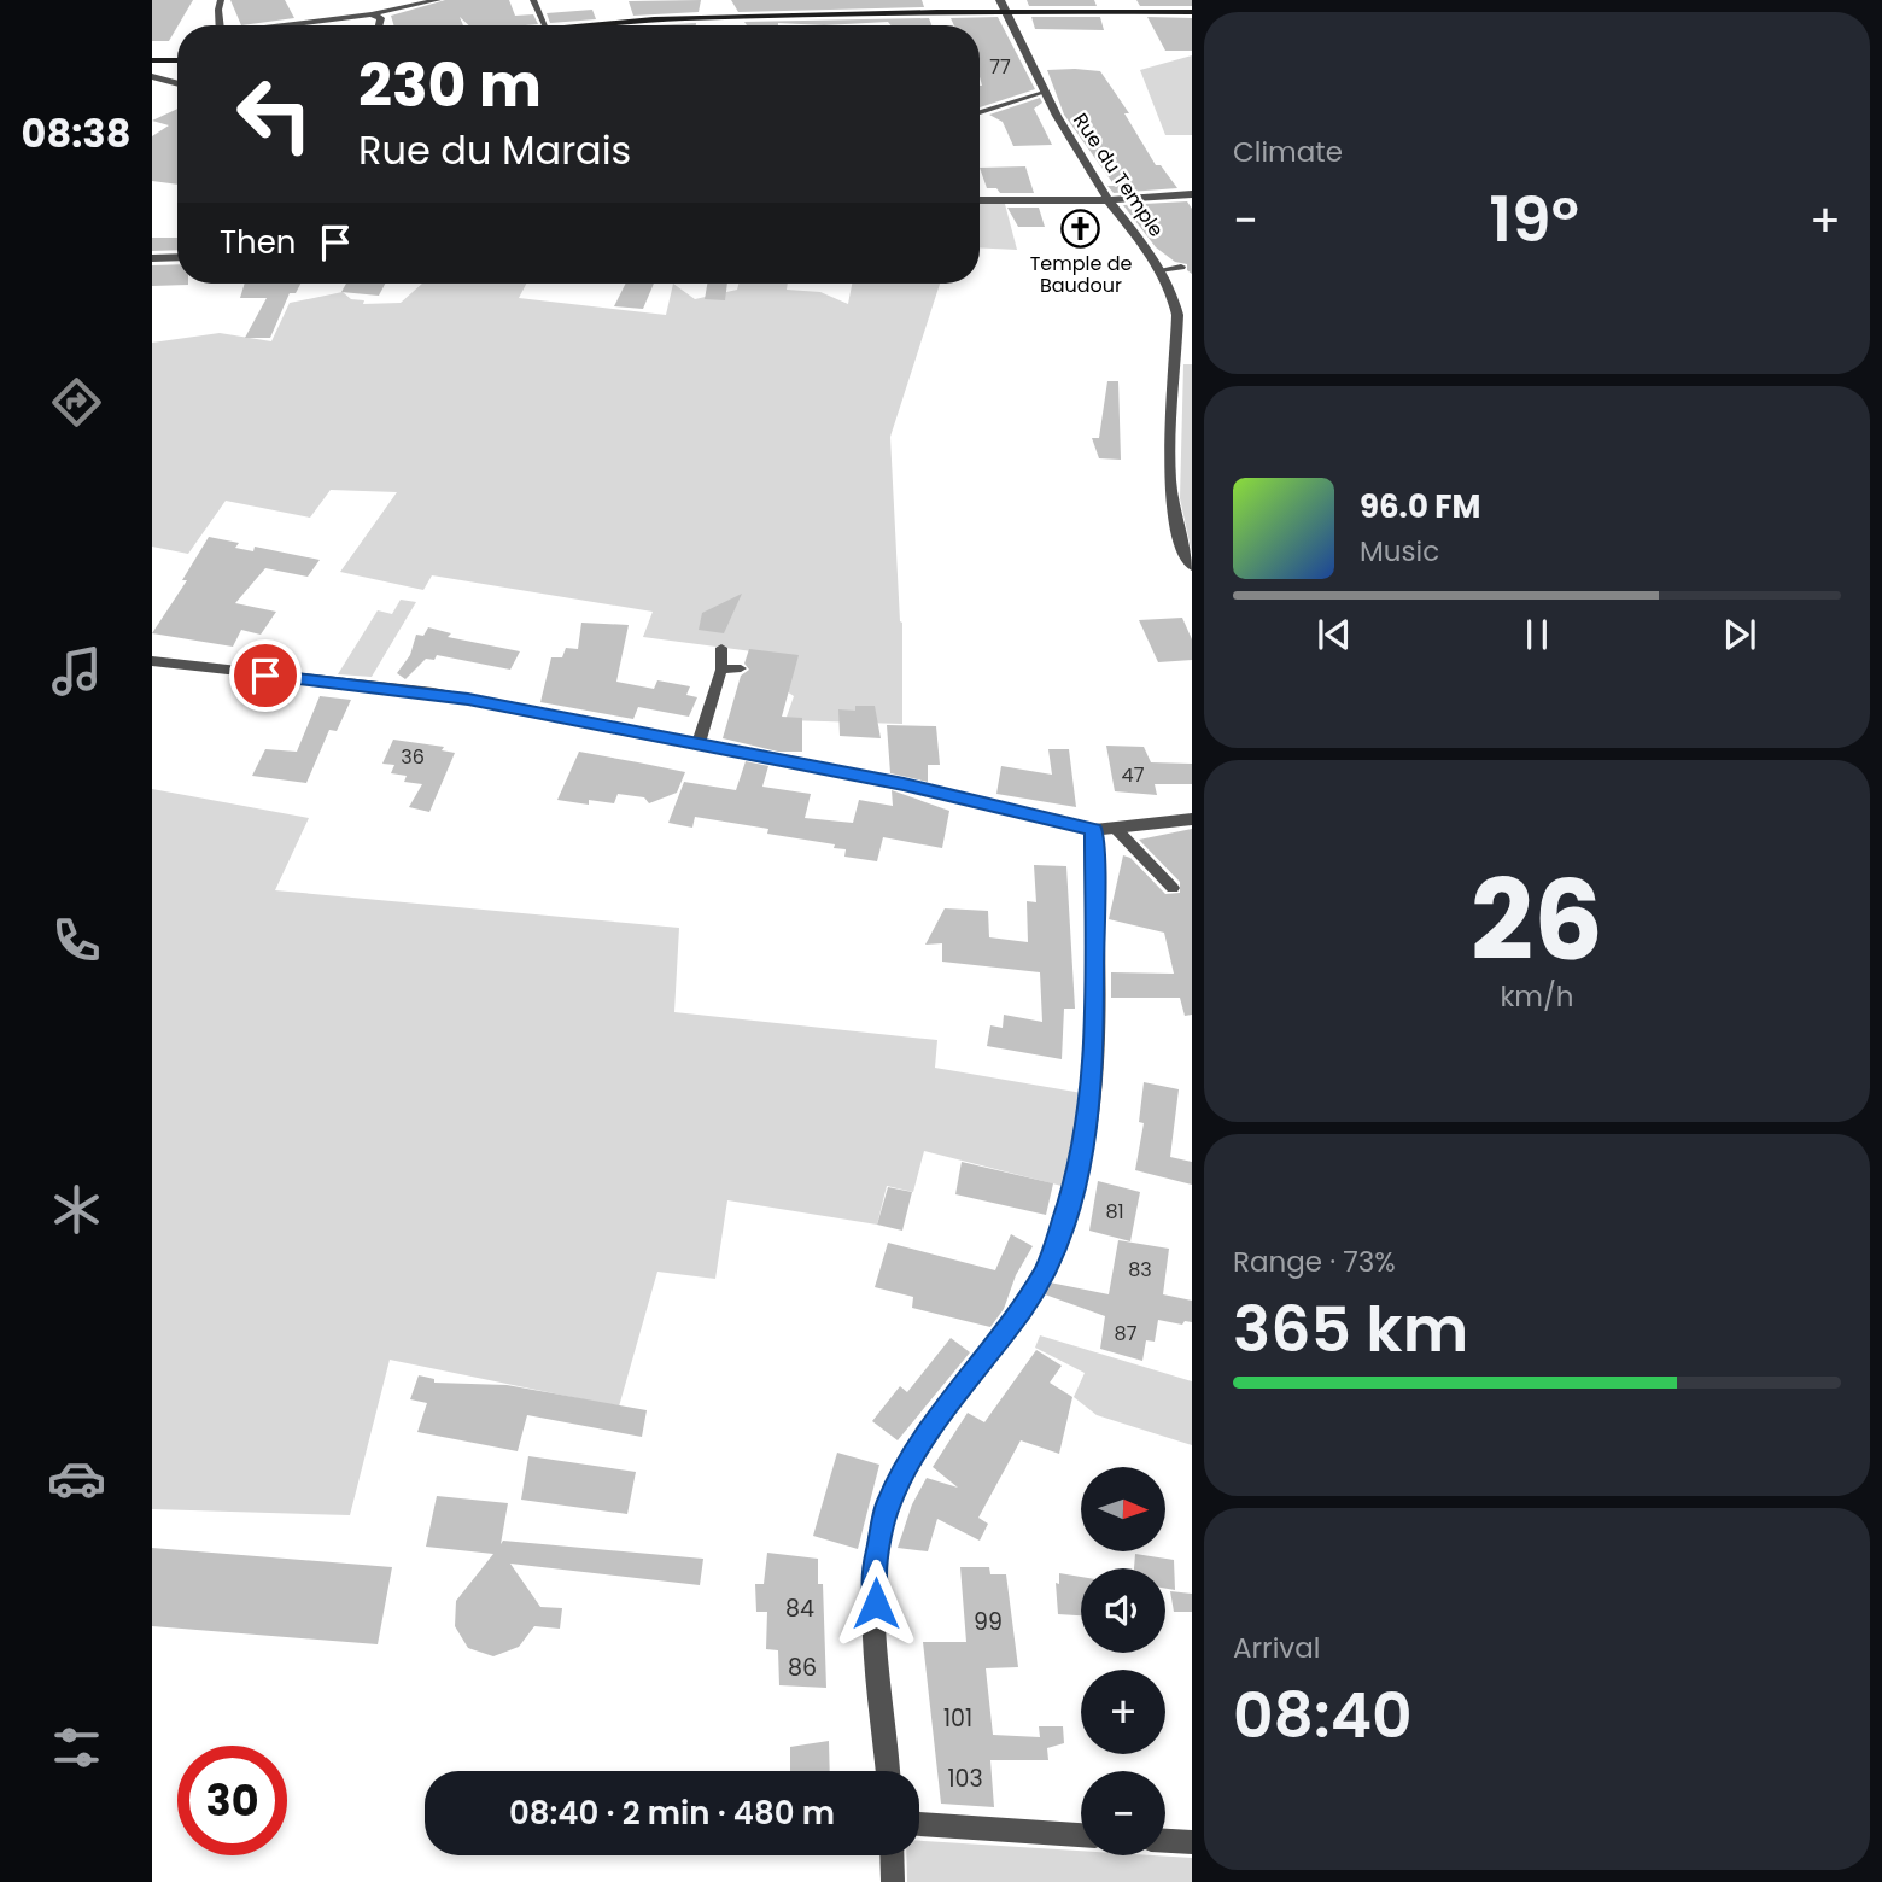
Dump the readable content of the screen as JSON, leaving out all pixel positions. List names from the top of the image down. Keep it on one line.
{"streets":{"street":["Rue du Temple"]},"places":{"church":["Temple de Baudour"]},"house_numbers":["77","36","47","81","83","87","84","99","86","101","103"],"north":"right","page":{"tabs":"08:38","tile":["Climate",["26","km/h"],["Range · 73%","365 km"],["Arrival","08:40"]],"turn":["230 m","Rue du Marais"],"heat":["−","19°","+"],"then":"Then","song":["96.0 FM","Music"],"map_buttons":["+","−"],"limit":"30","trip":"08:40 · 2 min · 480 m"}}
